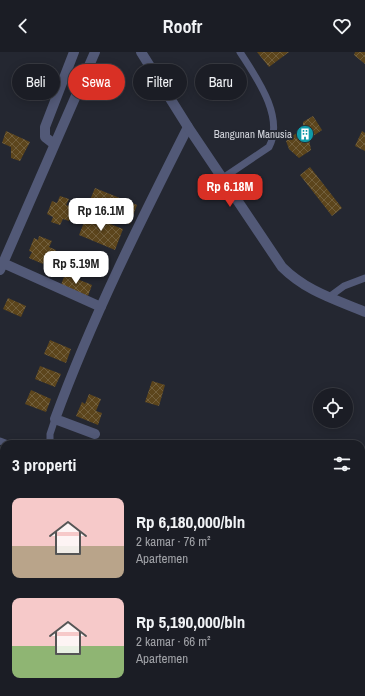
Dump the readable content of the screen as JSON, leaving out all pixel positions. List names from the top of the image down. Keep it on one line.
{"places":{"building":["Bangunan Manusia"]},"page":{"header":"Roofr","chip":["Beli","Sewa","Filter","Baru"],"price":["Rp 6.18M","Rp 16.1M","Rp 5.19M"],"heading":"3 properti","list":[{"name":"Rp 6,180,000/bln","note":"2 kamar · 76 m² · Apartemen"},{"name":"Rp 5,190,000/bln","note":"2 kamar · 66 m² · Apartemen"}]}}
